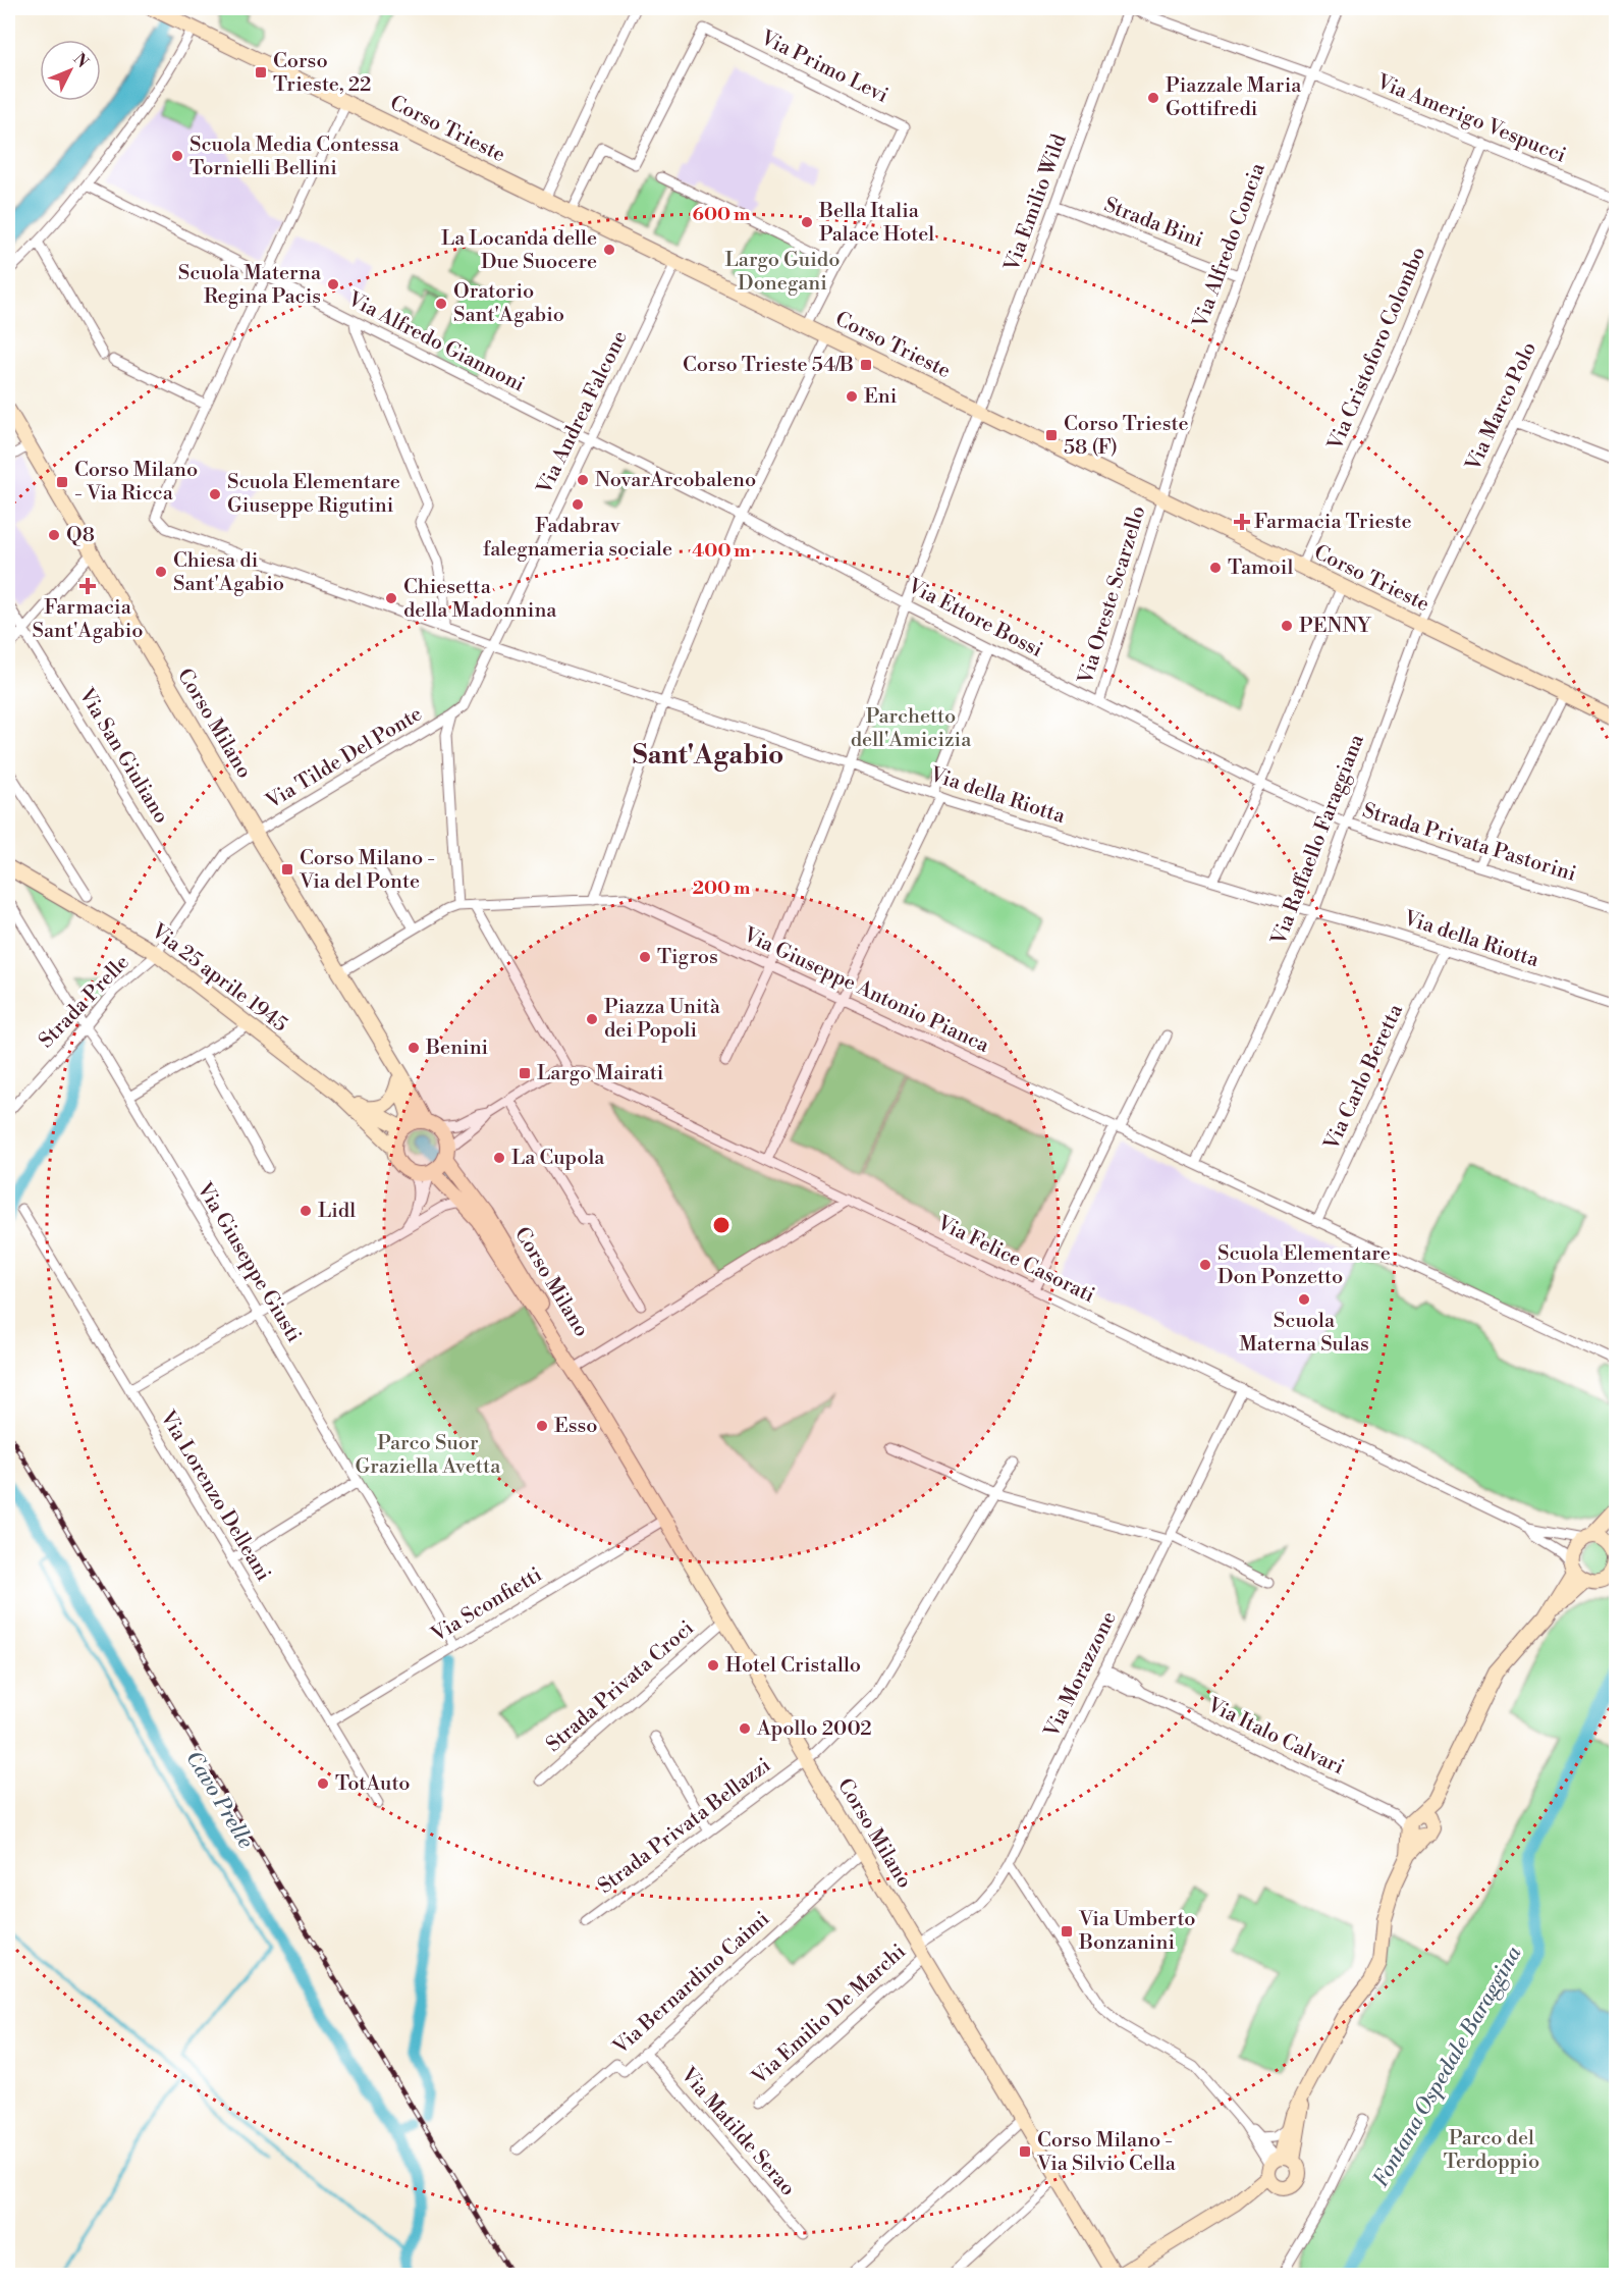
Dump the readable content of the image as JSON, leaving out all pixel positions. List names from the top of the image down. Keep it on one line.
{"streets":{"main road":["Corso Trieste","Corso Milano","Via 25 aprile 1945"],"street":["Via Primo Levi","Via Amerigo Vespucci","Via Emilio Wild","Strada Bini","Via Alfredo Concia","Via Alfredo Giannoni","Via Cristoforo Colombo","Via Marco Polo","Via Andrea Falcone","Via Oreste Scarzello","Via Ettore Bossi","Via San Giuliano","Via Tilde Del Ponte","Via della Riotta","Via Raffaello Faraggiana","Strada Privata Pastorini","Via Giuseppe Antonio Pianca","Strada Prelle","Via Carlo Beretta","Via Felice Casorati","Via Giuseppe Giusti","Via Lorenzo Delleani","Via Sconfietti","Via Morazzone","Strada Privata Croci","Via Italo Calvari","Strada Privata Bellazzi","Via Bernardino Caimi","Via Emilio De Marchi","Via Matilde Serao"]},"crossings":[["Via Primo Levi","Corso Trieste"],["Via Amerigo Vespucci","Via Emilio Wild"],["Via Amerigo Vespucci","Via Alfredo Concia"],["Via Amerigo Vespucci","Via Cristoforo Colombo"],["Corso Trieste","Via Emilio Wild"],["Corso Trieste","Via Alfredo Concia"],["Corso Trieste","Via Cristoforo Colombo"],["Corso Trieste","Via Marco Polo"],["Corso Trieste","Via Andrea Falcone"],["Corso Trieste","Via Oreste Scarzello"],["Corso Trieste","Via Raffaello Faraggiana"],["Via Emilio Wild","Strada Bini"],["Via Emilio Wild","Via Ettore Bossi"],["Via Emilio Wild","Via della Riotta"],["Via Emilio Wild","Via Giuseppe Antonio Pianca"],["Strada Bini","Via Alfredo Concia"],["Via Alfredo Concia","Via Oreste Scarzello"],["Via Alfredo Giannoni","Via Andrea Falcone"],["Via Alfredo Giannoni","Via Ettore Bossi"],["Via Marco Polo","Via Raffaello Faraggiana"],["Via Andrea Falcone","Via Ettore Bossi"],["Via Andrea Falcone","Via Tilde Del Ponte"],["Via Andrea Falcone","Via della Riotta"],["Via Oreste Scarzello","Via Ettore Bossi"],["Via Ettore Bossi","Via Raffaello Faraggiana"],["Via Ettore Bossi","Strada Privata Pastorini"],["Corso Milano","Via Tilde Del Ponte"],["Corso Milano","Strada Prelle"],["Corso Milano","Via Sconfietti"],["Corso Milano","Via Morazzone"],["Corso Milano","Strada Privata Croci"],["Corso Milano","Strada Privata Bellazzi"],["Corso Milano","Via Bernardino Caimi"],["Corso Milano","Via Emilio De Marchi"],["Via San Giuliano","Strada Prelle"],["Via Tilde Del Ponte","Strada Prelle"],["Via della Riotta","Via Raffaello Faraggiana"],["Via della Riotta","Via Carlo Beretta"],["Via Raffaello Faraggiana","Strada Privata Pastorini"],["Via Raffaello Faraggiana","Via Giuseppe Antonio Pianca"],["Via 25 aprile 1945","Strada Prelle"],["Via Giuseppe Antonio Pianca","Via Carlo Beretta"],["Strada Prelle","Via Giuseppe Giusti"],["Via Felice Casorati","Via Morazzone"],["Via Giuseppe Giusti","Via Sconfietti"],["Via Lorenzo Delleani","Via Sconfietti"],["Via Morazzone","Via Italo Calvari"],["Via Morazzone","Via Emilio De Marchi"],["Via Bernardino Caimi","Via Matilde Serao"]],"districts":["Sant'Agabio"],"water":["Cavo Prelle","Fontana Ospedale Baraggina"],"parks":["Largo Guido Donegani","Parchetto dell'Amicizia","Parco Suor Graziella Avetta","Parco del Terdoppio"],"places":{"transit":["Corso Trieste, 22","Corso Trieste 54/B","Corso Trieste 58 (F)","Corso Milano - Via Ricca","Corso Milano - Via del Ponte","Largo Mairati","Via Umberto Bonzanini","Corso Milano - Via Silvio Cella"],"other":["Piazzale Maria Gottifredi","Scuola Media Contessa Tornielli Bellini","Bella Italia Palace Hotel","La Locanda delle Due Suocere","Scuola Materna Regina Pacis","Oratorio Sant'Agabio","Eni","NovarArcobaleno","Scuola Elementare Giuseppe Rigutini","Fadabrav falegnameria sociale","Q8","Tamoil","Chiesa di Sant'Agabio","Chiesetta della Madonnina","PENNY","Tigros","Piazza Unità dei Popoli","Benini","La Cupola","Lidl","Scuola Elementare Don Ponzetto","Scuola Materna Sulas","Esso","Hotel Cristallo","Apollo 2002","TotAuto"],"health":["Farmacia Trieste","Farmacia Sant'Agabio"]},"north":"top right","rings":["600 m","400 m","200 m"]}
